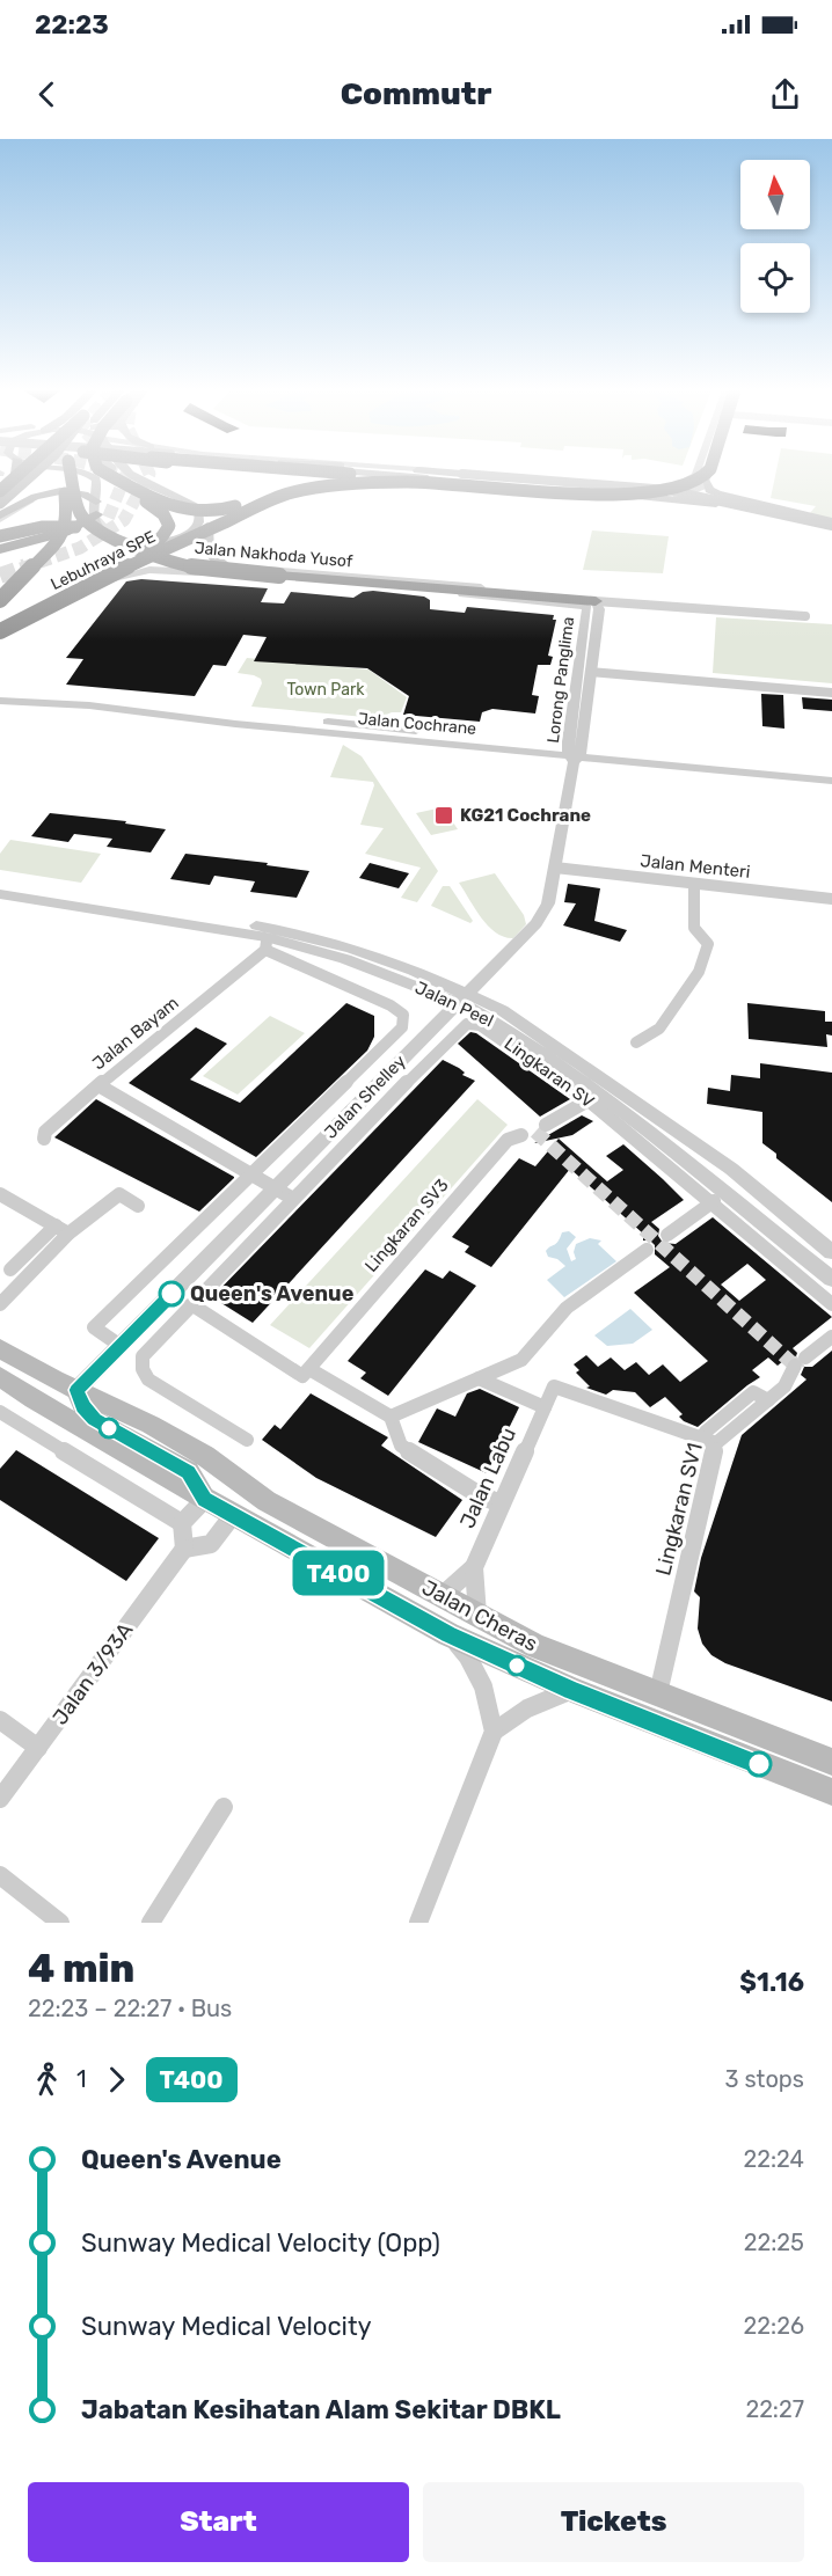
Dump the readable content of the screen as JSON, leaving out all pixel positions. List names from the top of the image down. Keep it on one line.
{"streets":{"highway":["Lebuhraya SPE"],"main road":["Jalan Cheras"],"street":["Jalan Nakhoda Yusof","Lorong Panglima","Jalan Cochrane","Jalan Menteri","Jalan Peel","Jalan Bayam","Lingkaran SV","Jalan Shelley","Lingkaran SV3","Jalan Labu","Lingkaran SV1","Jalan 3/93A"]},"crossings":[["Jalan Nakhoda Yusof","Lorong Panglima"],["Lorong Panglima","Jalan Cochrane"],["Lorong Panglima","Jalan Shelley"],["Jalan Cochrane","Jalan Shelley"],["Jalan Menteri","Jalan Shelley"],["Jalan Peel","Jalan Bayam"],["Jalan Peel","Lingkaran SV"],["Jalan Peel","Jalan Shelley"],["Jalan Bayam","Lingkaran SV"],["Jalan Bayam","Jalan Shelley"],["Jalan Shelley","Jalan Cheras"],["Jalan Labu","Lingkaran SV1"],["Lingkaran SV1","Jalan Cheras"]],"parks":["Town Park"],"places":{"transit":["KG21 Cochrane"],"other":["Queen's Avenue"]},"lines":["bus line T400"],"north":"top","page":{"status":"22:23","header":"Commutr","on_map":"T400","heading":["4 min","22:23 – 22:27 · Bus","$1.16"],"legs":["1","T400","3 stops"],"list":[{"name":"Queen's Avenue","value":"22:24"},{"name":"Sunway Medical Velocity (Opp)","value":"22:25"},{"name":"Sunway Medical Velocity","value":"22:26"},{"name":"Jabatan Kesihatan Alam Sekitar DBKL","value":"22:27"}],"buttons":["Start","Tickets"]}}
